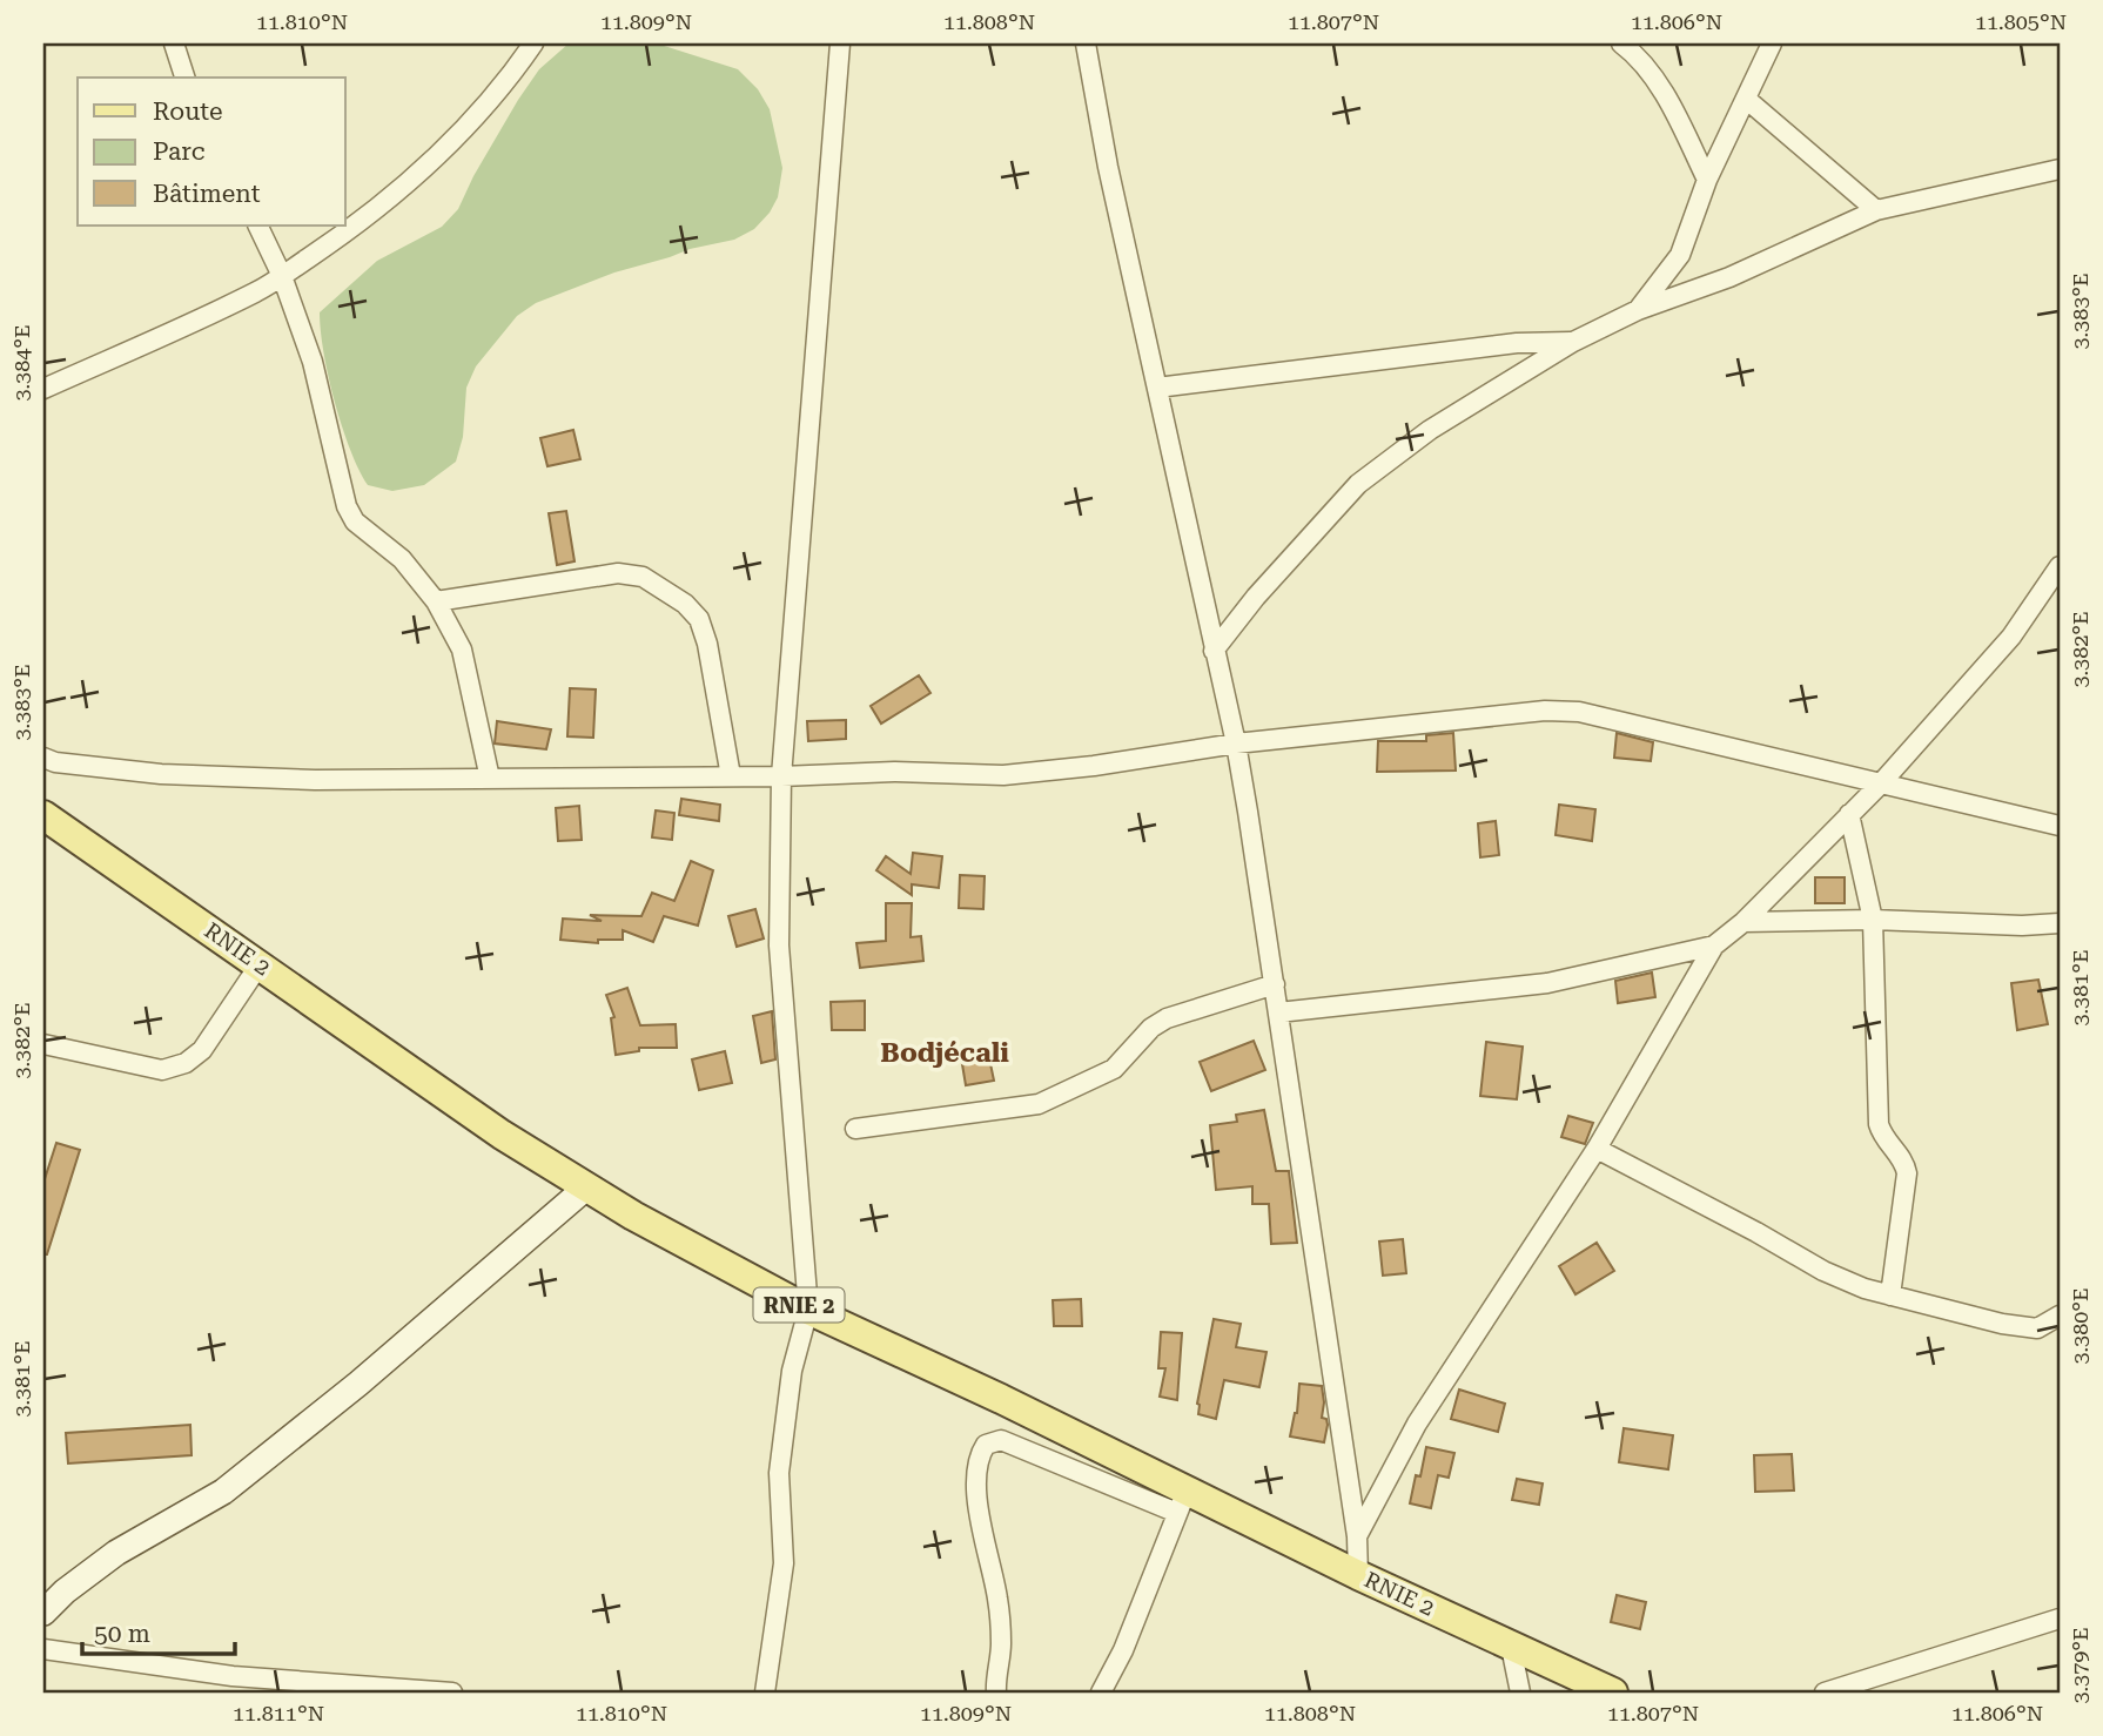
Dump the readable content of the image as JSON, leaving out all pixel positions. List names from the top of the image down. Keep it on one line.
{"streets":{"main road":["RNIE 2"]},"districts":["Bodjécali"],"legend":["Route","Parc","Bâtiment"],"scale_bar":"50 m","coordinates":["11.810°N","11.809°N","11.808°N","11.807°N","11.806°N","11.805°N","3.383°E","3.384°E","3.382°E","3.381°E","3.380°E","3.379°E","11.811°N"]}
